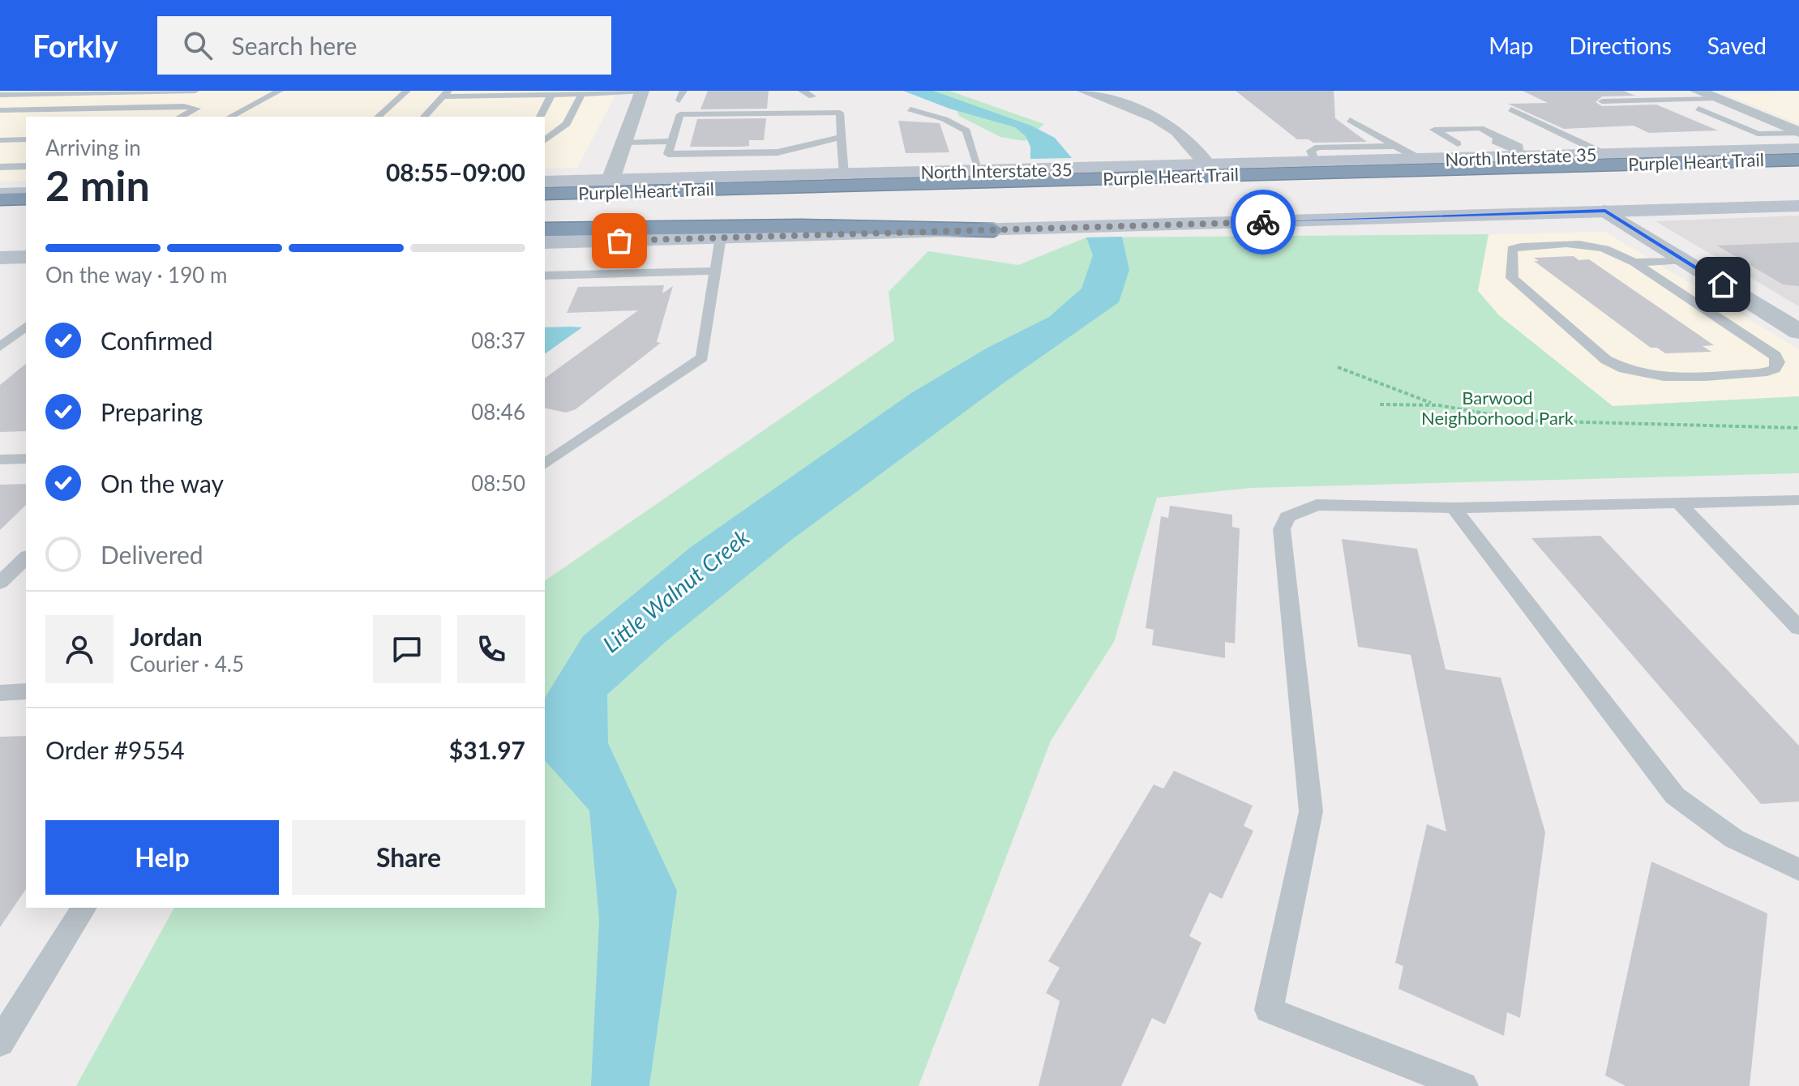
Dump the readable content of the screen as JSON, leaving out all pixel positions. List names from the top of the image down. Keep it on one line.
{"streets":{"highway":["Purple Heart Trail"],"main road":["North Interstate 35"]},"water":["Little Walnut Creek"],"parks":["Barwood Neighborhood Park"],"page":{"header":"Forkly","search":"Search here","nav":["Map","Directions","Saved"],"heading":["2 min","Arriving in","08:55–09:00"],"panel":["Jordan","Courier · 4.5","Order #9554","$31.97"],"bar":"On the way · 190 m","list":[["Confirmed","08:37"],["Preparing","08:46"],["On the way","08:50"],"Delivered"],"buttons":["Help","Share"]}}
